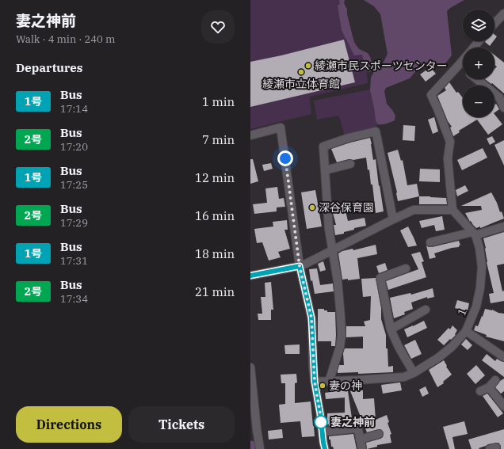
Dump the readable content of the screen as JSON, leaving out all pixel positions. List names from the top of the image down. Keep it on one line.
{"streets":{"street":["1"]},"places":["綾瀬市民スポーツセンター","綾瀬市立体育館","深谷保育園","妻の神","妻之神前"],"lines":["bus line 1号"],"page":{"heading":[["妻之神前","Walk · 4 min · 240 m"],"Departures"],"map_buttons":["+","−"],"list":[{"mark":"1号","name":"Bus","note":"17:14","value":"1 min"},{"mark":"2号","name":"Bus","note":"17:20","value":"7 min"},{"mark":"1号","name":"Bus","note":"17:25","value":"12 min"},{"mark":"2号","name":"Bus","note":"17:29","value":"16 min"},{"mark":"1号","name":"Bus","note":"17:31","value":"18 min"},{"mark":"2号","name":"Bus","note":"17:34","value":"21 min"}],"buttons":["Directions","Tickets"]}}
